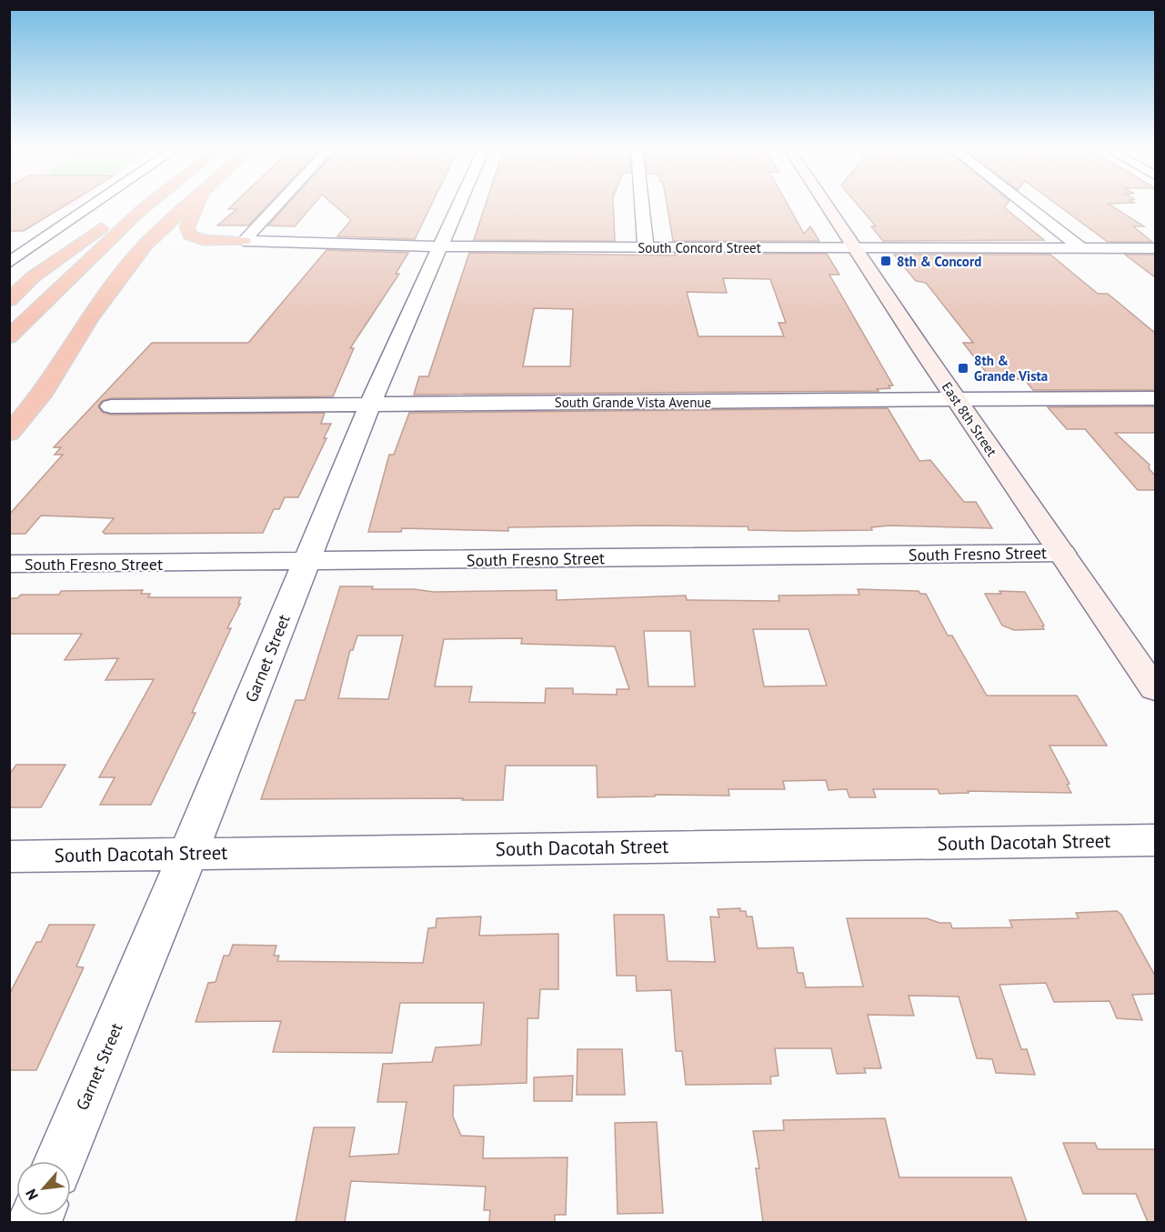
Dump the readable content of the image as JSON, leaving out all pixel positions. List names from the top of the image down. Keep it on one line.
{"streets":{"main road":["East 8th Street"],"street":["South Concord Street","South Grande Vista Avenue","South Fresno Street","Garnet Street","South Dacotah Street"]},"crossings":[["South Concord Street","East 8th Street"],["South Concord Street","Garnet Street"],["South Grande Vista Avenue","East 8th Street"],["South Grande Vista Avenue","Garnet Street"],["East 8th Street","South Fresno Street"],["South Fresno Street","Garnet Street"],["Garnet Street","South Dacotah Street"]],"places":{"transit":["8th & Concord","8th & Grande Vista"]},"north":"bottom left"}
